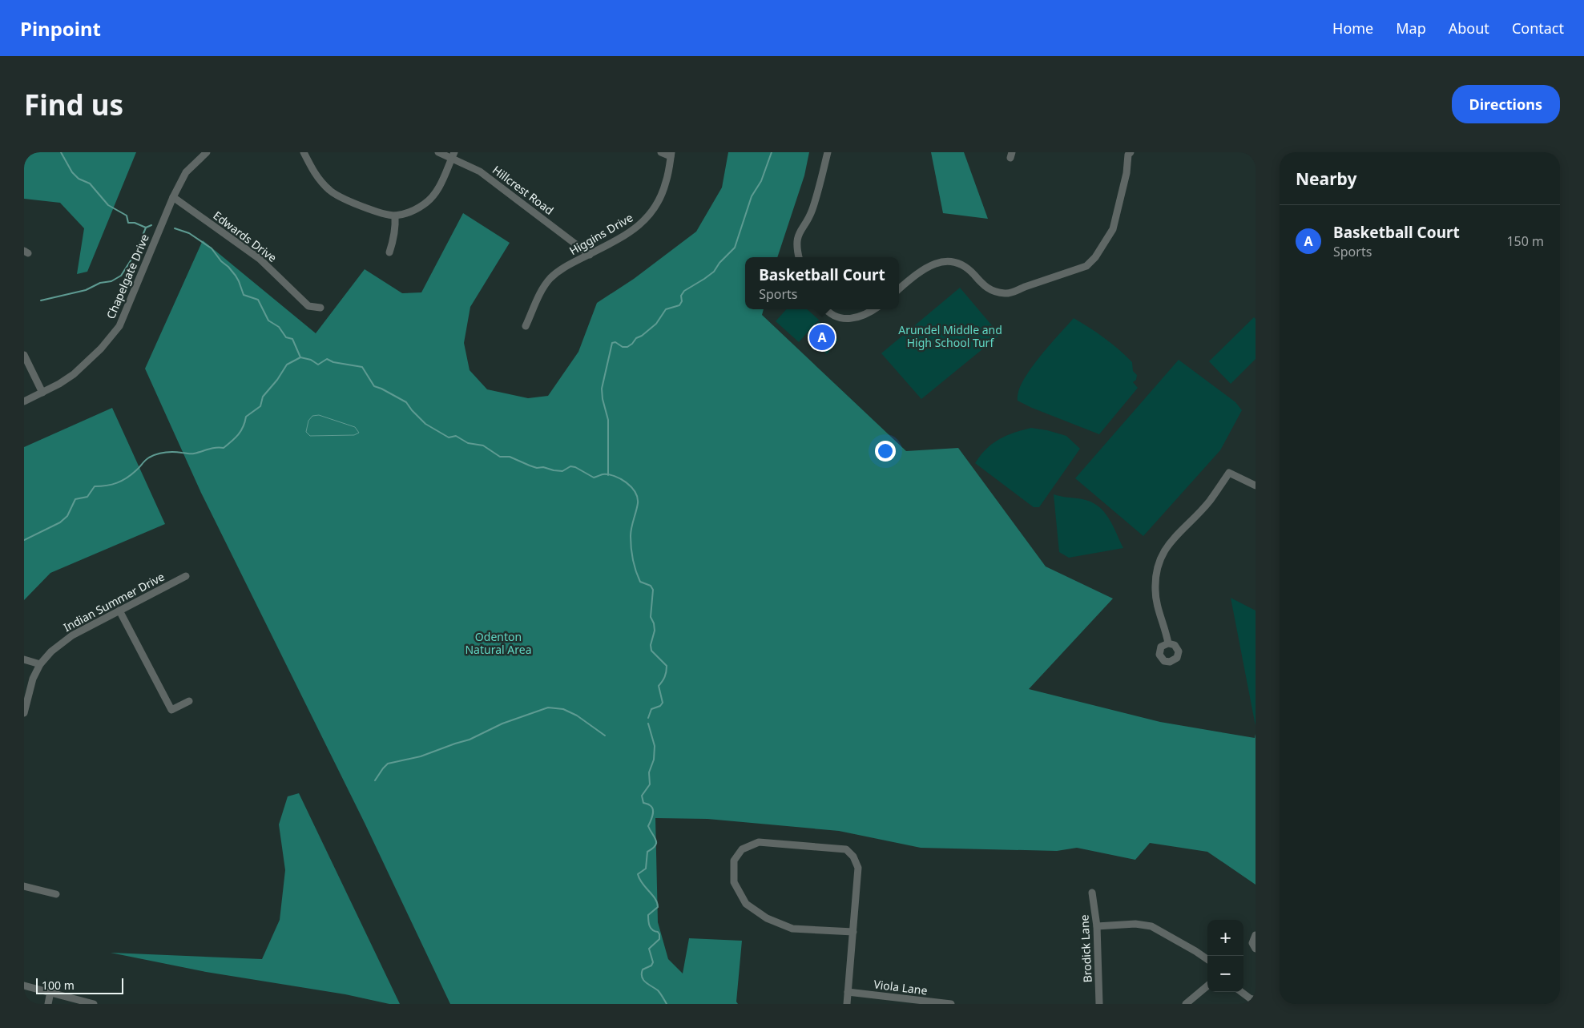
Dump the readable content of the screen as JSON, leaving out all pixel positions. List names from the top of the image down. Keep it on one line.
{"streets":{"street":["Hillcrest Road","Higgins Drive","Edwards Drive","Chapelgate Drive","Indian Summer Drive","Brodick Lane","Viola Lane"]},"crossings":[["Hillcrest Road","Higgins Drive"],["Edwards Drive","Chapelgate Drive"]],"parks":["Arundel Middle and High School Turf","Odenton Natural Area"],"scale_bar":"100 m","page":{"header":"Pinpoint","nav":["Home","Map","About","Contact"],"buttons":"Directions","title":"Find us","heading":"Nearby","list":[{"mark":"A","name":"Basketball Court","note":"Sports","value":"150 m"}],"popup":["Basketball Court","Sports"],"pins":"A","map_buttons":["+","−"],"scale":"100 m"}}
